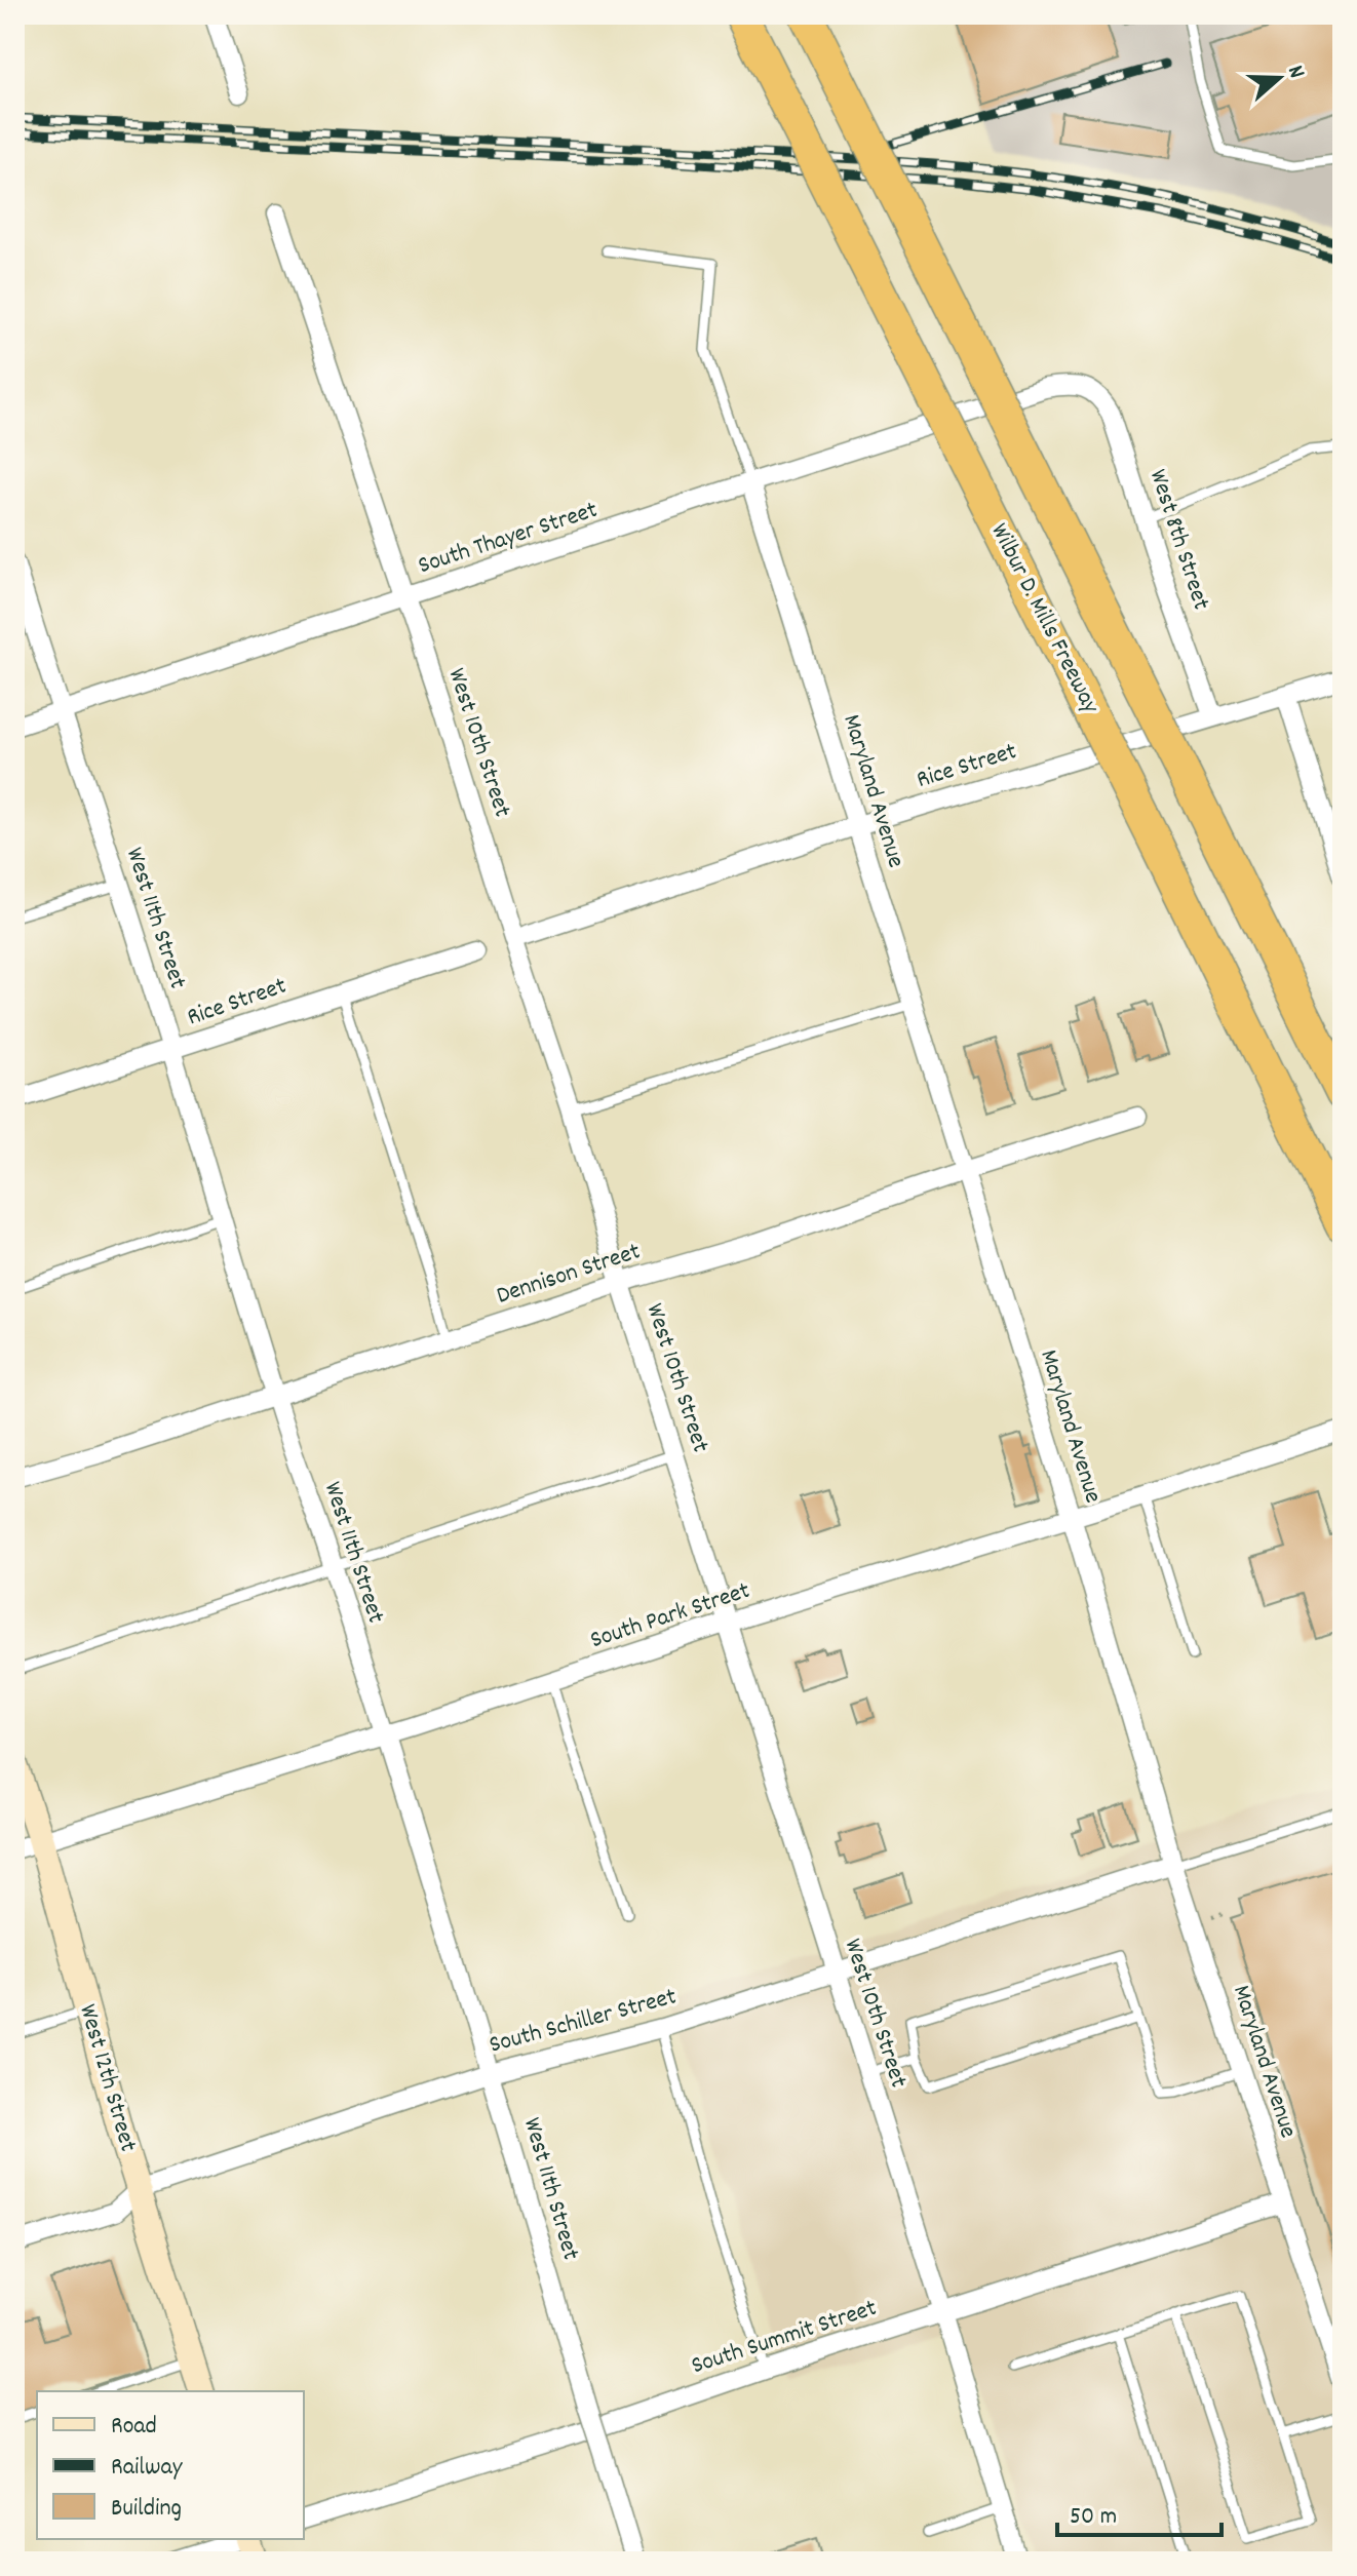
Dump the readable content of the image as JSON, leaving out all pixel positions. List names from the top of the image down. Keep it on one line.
{"streets":{"highway":["Wilbur D. Mills Freeway"],"street":["South Thayer Street","West 8th Street","West 10th Street","Rice Street","Maryland Avenue","West 11th Street","Dennison Street","South Park Street","South Schiller Street","West 12th Street","South Summit Street"]},"crossings":[["South Thayer Street","West 8th Street"],["South Thayer Street","West 10th Street"],["South Thayer Street","Maryland Avenue"],["South Thayer Street","West 11th Street"],["West 8th Street","Rice Street"],["West 10th Street","Rice Street"],["West 10th Street","Dennison Street"],["West 10th Street","South Park Street"],["West 10th Street","South Schiller Street"],["West 10th Street","South Summit Street"],["Rice Street","Maryland Avenue"],["Rice Street","West 11th Street"],["Maryland Avenue","Dennison Street"],["Maryland Avenue","South Park Street"],["Maryland Avenue","South Schiller Street"],["Maryland Avenue","South Summit Street"],["West 11th Street","Dennison Street"],["West 11th Street","South Park Street"],["West 11th Street","South Schiller Street"],["South Park Street","West 12th Street"],["South Schiller Street","West 12th Street"]],"legend":["Road","Railway","Building"],"scale_bar":"50 m","north":"right"}
